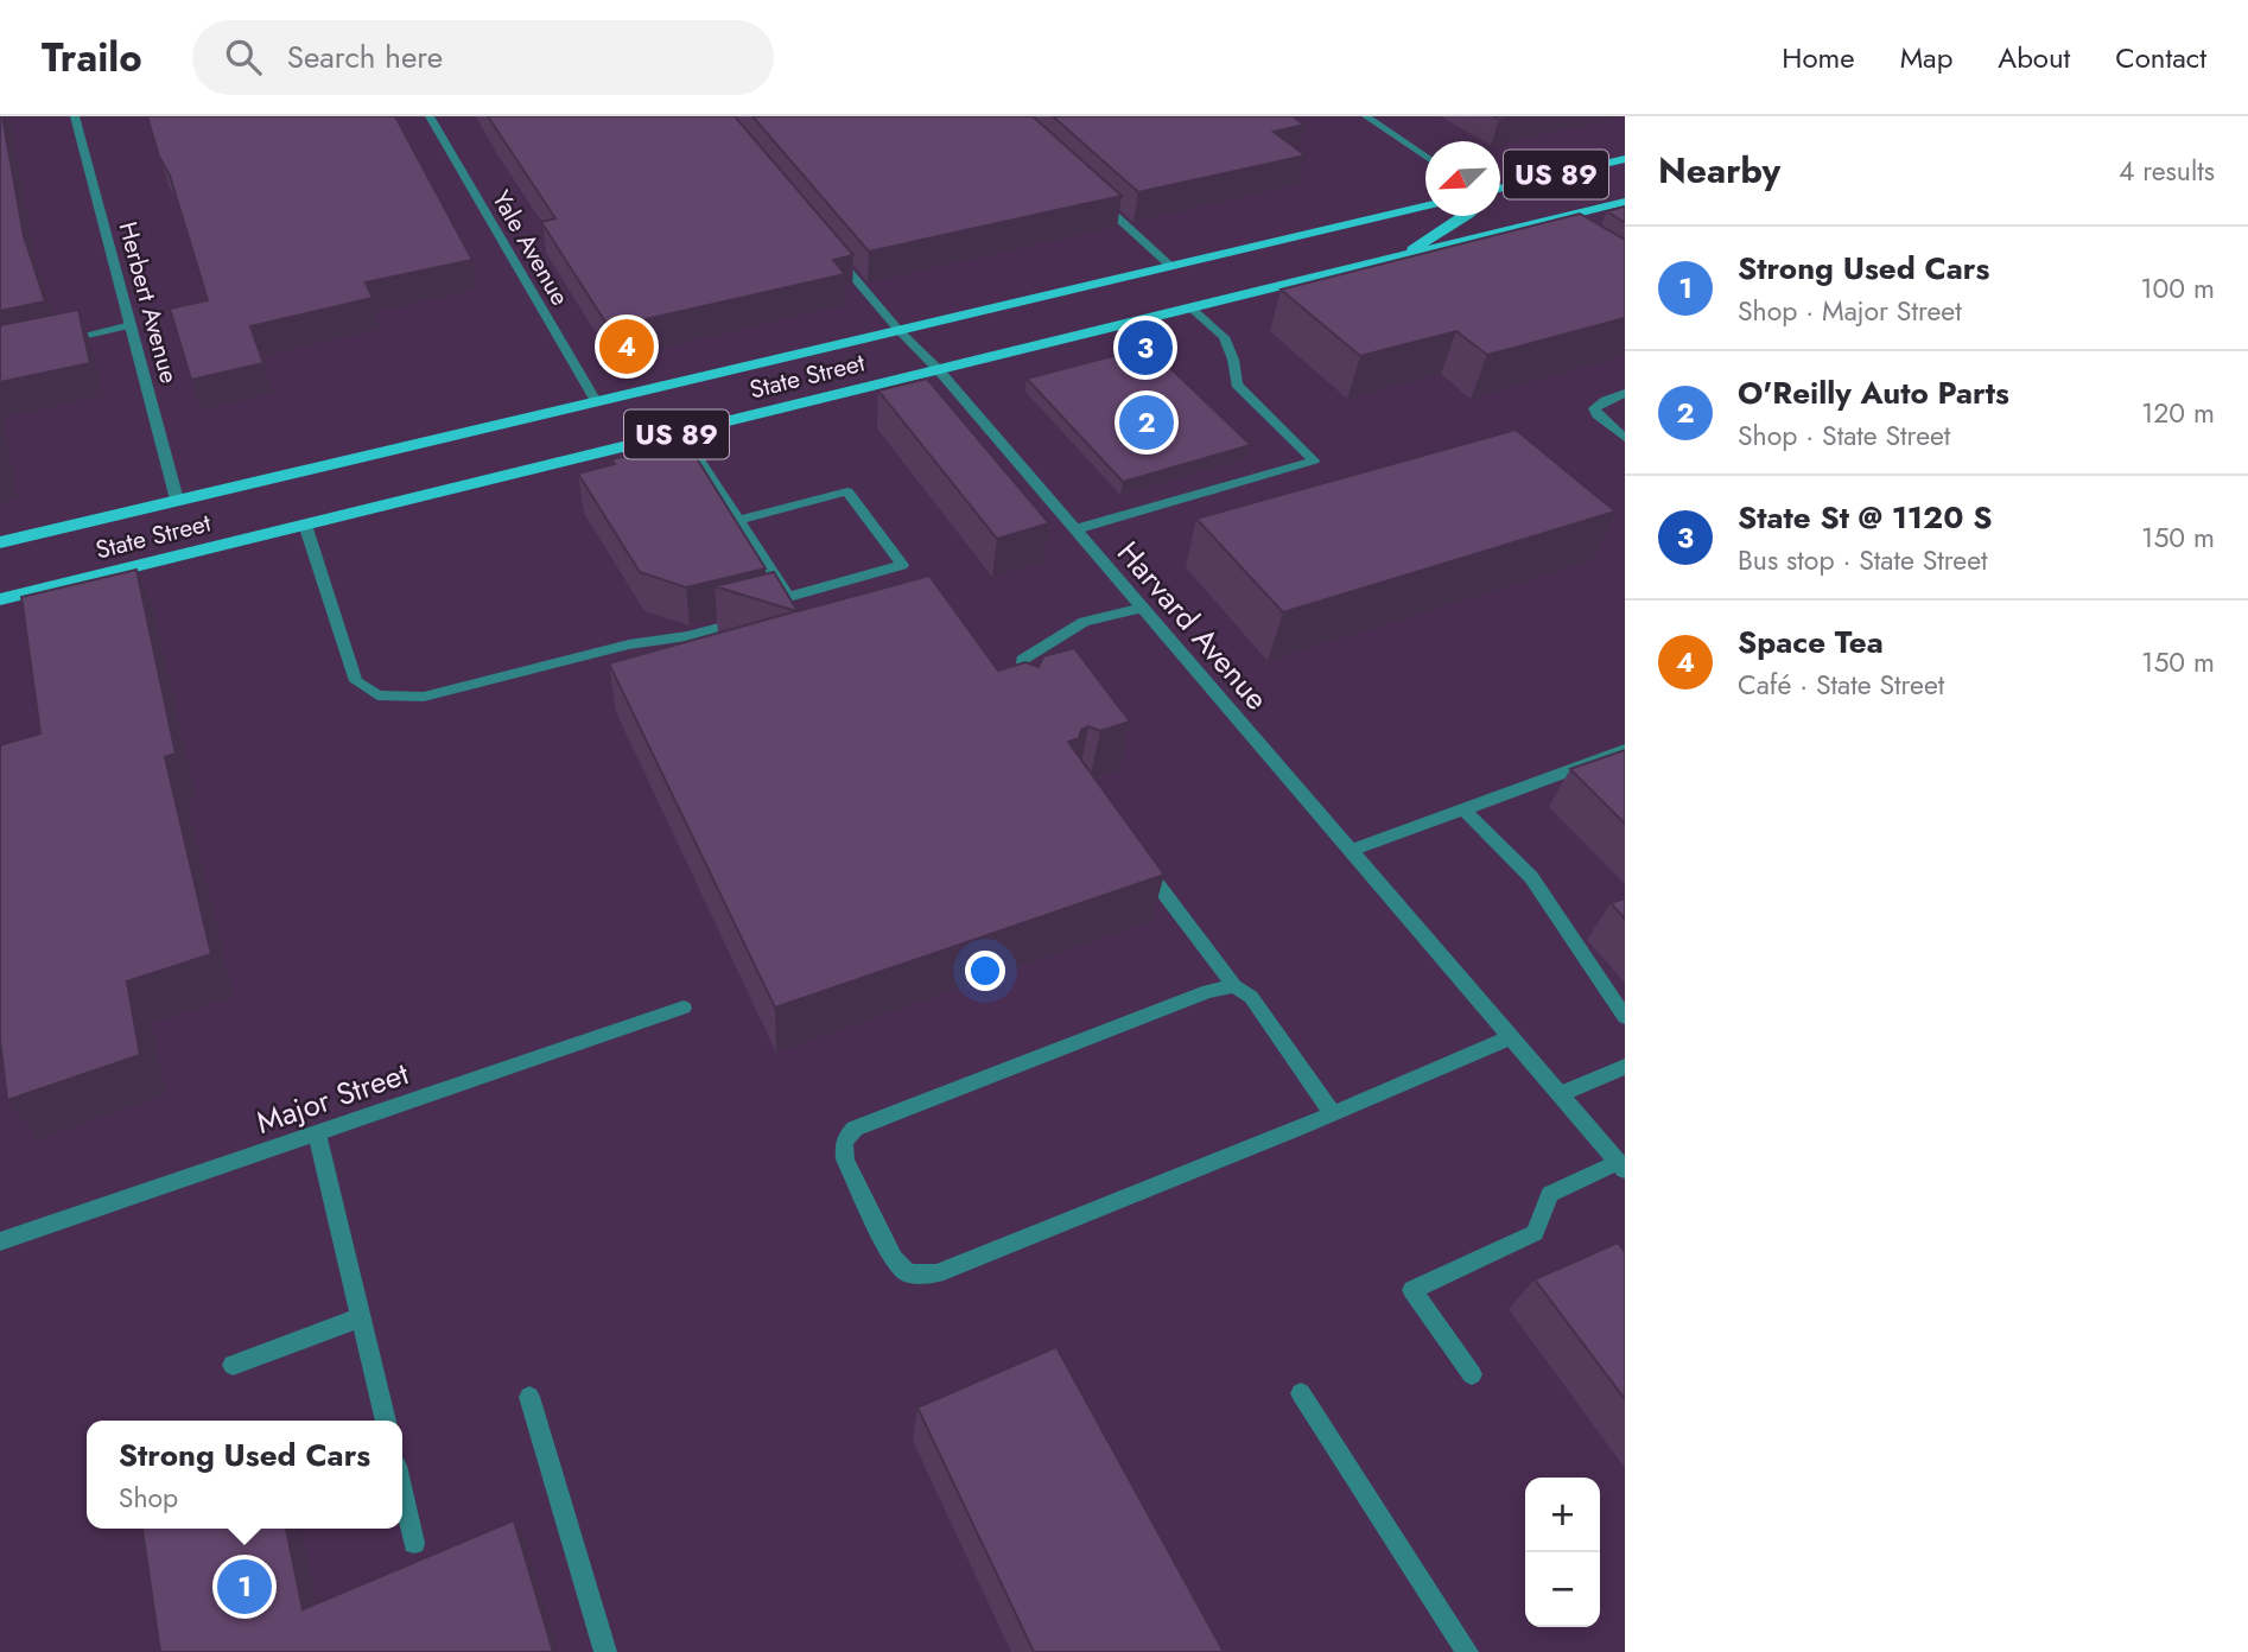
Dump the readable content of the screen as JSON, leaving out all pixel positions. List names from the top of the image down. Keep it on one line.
{"streets":{"main road":["US 89","State Street"],"street":["Yale Avenue","Herbert Avenue","Harvard Avenue","Major Street"]},"crossings":[["Yale Avenue","State Street"],["Herbert Avenue","State Street"],["State Street","Harvard Avenue"]],"north":"bottom left","page":{"header":"Trailo","search":"Search here","nav":["Home","Map","About","Contact"],"heading":["Nearby","4 results"],"list":[{"mark":"1","name":"Strong Used Cars","note":"Shop · Major Street","value":"100 m"},{"mark":"2","name":"O'Reilly Auto Parts","note":"Shop · State Street","value":"120 m"},{"mark":"3","name":"State St @ 1120 S","note":"Bus stop · State Street","value":"150 m"},{"mark":"4","name":"Space Tea","note":"Café · State Street","value":"150 m"}],"pins":["4","3","2","1"],"popup":["Strong Used Cars","Shop"],"map_buttons":["+","−"]}}
